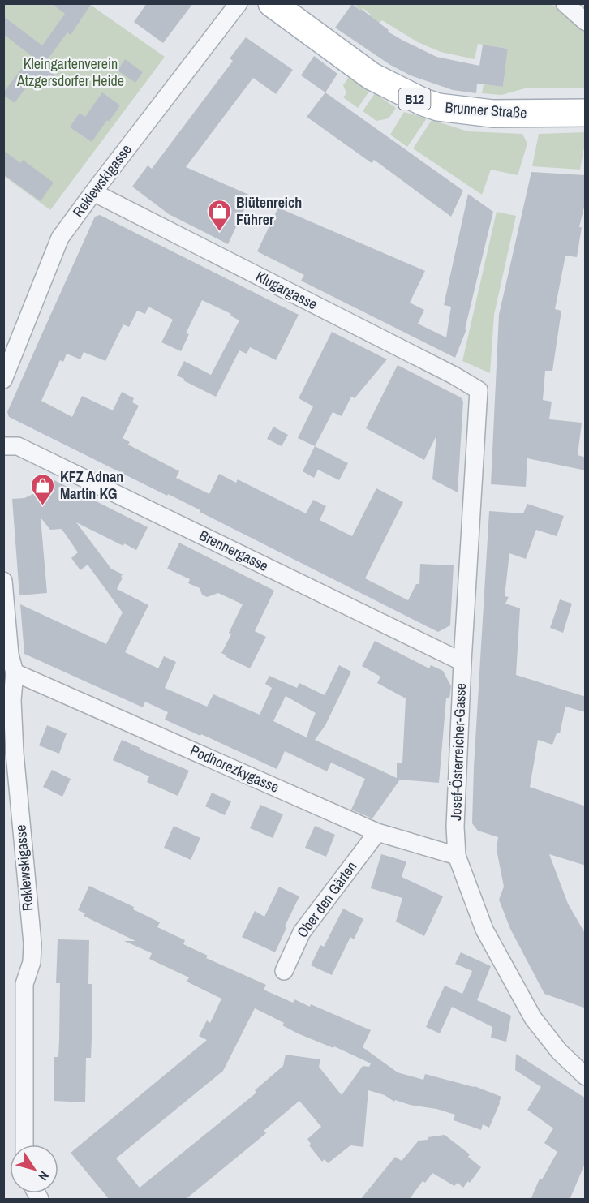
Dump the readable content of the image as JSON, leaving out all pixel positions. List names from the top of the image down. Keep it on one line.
{"streets":{"main road":["B12","Brunner Straße"],"street":["Reklewskigasse","Klugargasse","Brennergasse","Josef-Österreicher-Gasse","Podhorezkygasse","Ober den Gärten"]},"crossings":[["Reklewskigasse","Klugargasse"],["Reklewskigasse","Podhorezkygasse"],["Klugargasse","Josef-Österreicher-Gasse"],["Brennergasse","Josef-Österreicher-Gasse"],["Josef-Österreicher-Gasse","Podhorezkygasse"],["Podhorezkygasse","Ober den Gärten"]],"parks":["Kleingartenverein Atzgersdorfer Heide"],"places":{"shop":["Blütenreich Führer","KFZ Adnan Martin KG"]},"north":"bottom right"}
